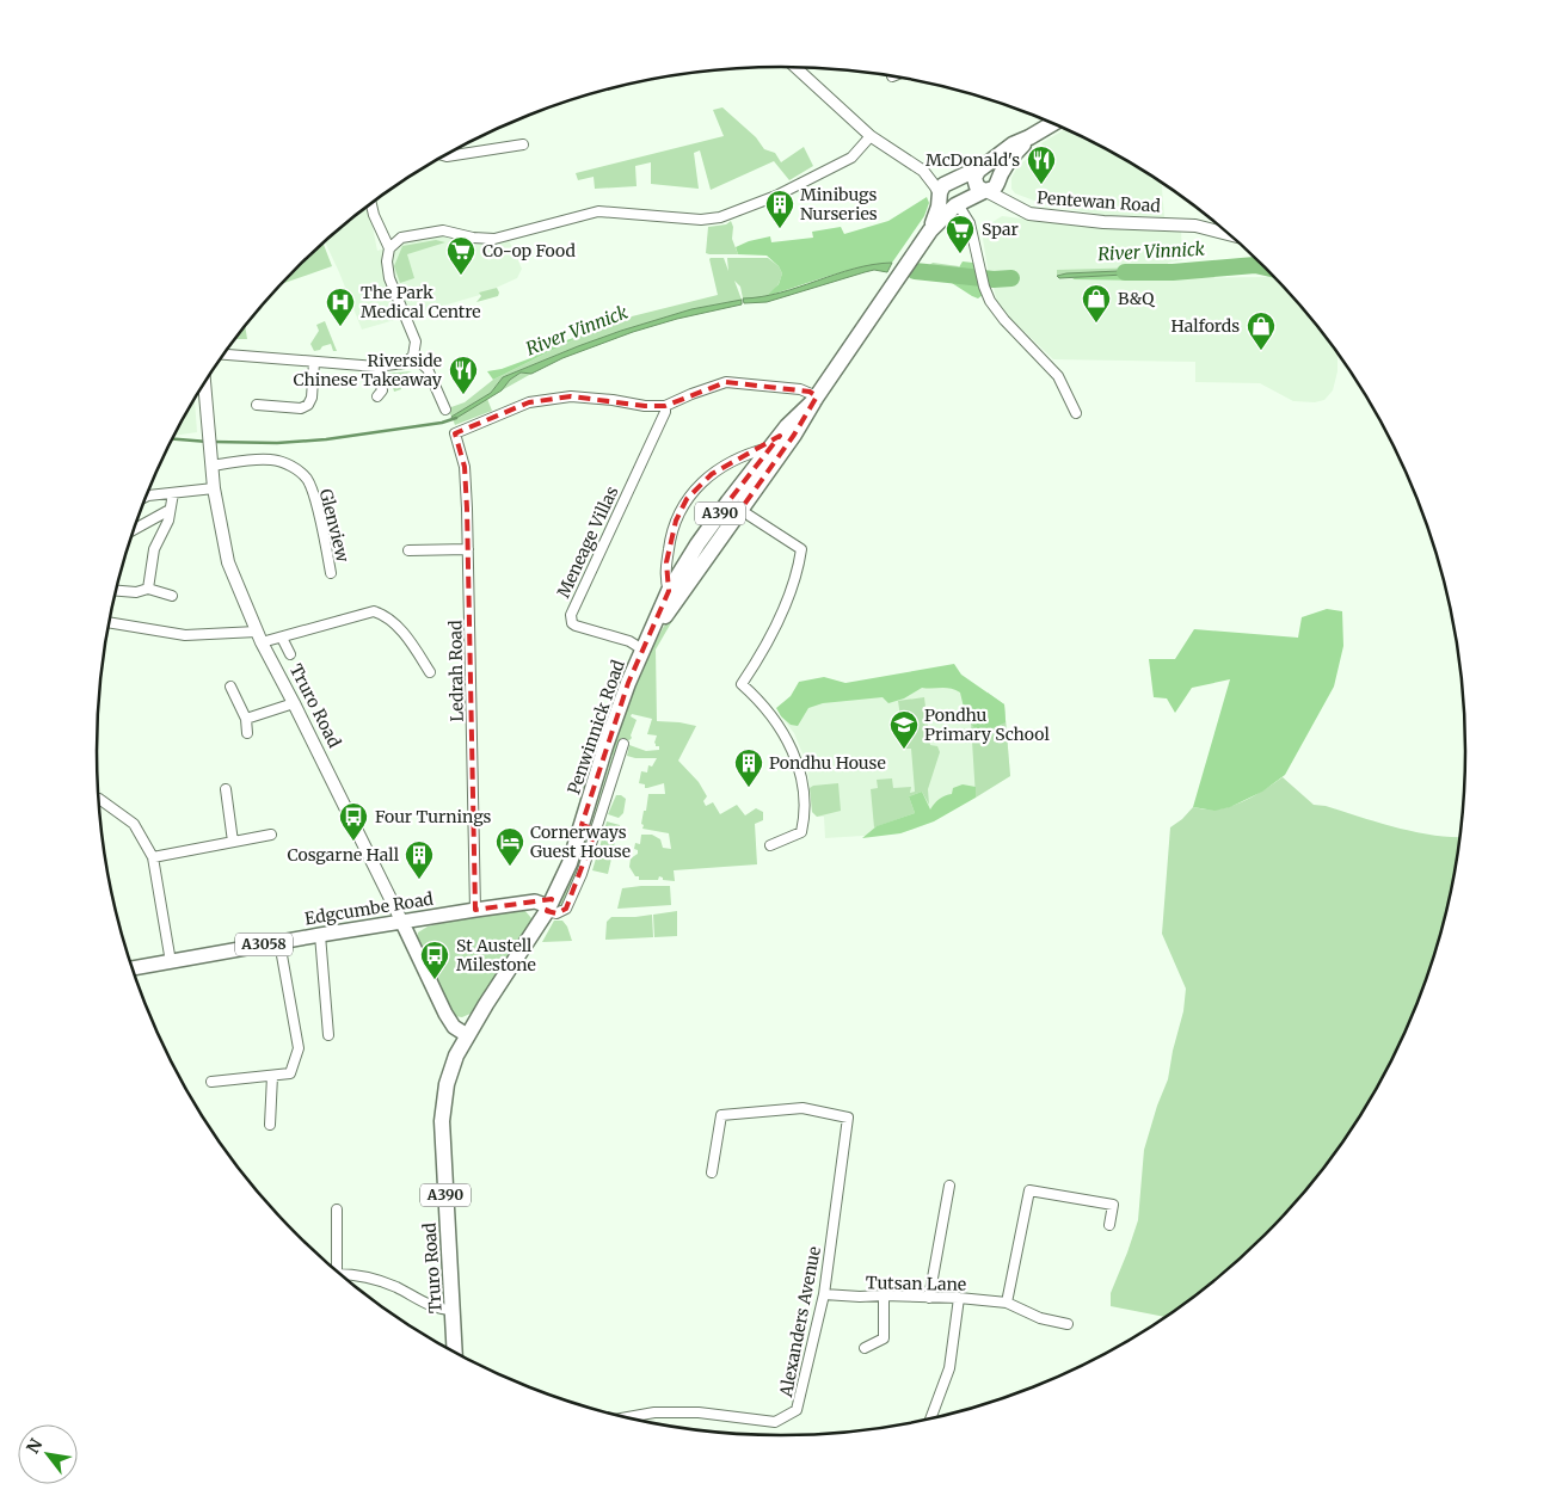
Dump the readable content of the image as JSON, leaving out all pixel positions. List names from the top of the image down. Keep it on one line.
{"streets":{"highway":["A390","Truro Road","Penwinnick Road"],"main road":["Pentewan Road","Edgcumbe Road","A3058"],"street":["Glenview","Meneage Villas","Ledrah Road","Tutsan Lane","Alexanders Avenue"]},"crossings":[["Pentewan Road","A390"],["A390","Penwinnick Road"],["Glenview","Truro Road"],["Meneage Villas","Ledrah Road"],["Meneage Villas","Penwinnick Road"],["Ledrah Road","Edgcumbe Road"],["Truro Road","Penwinnick Road"],["Truro Road","Edgcumbe Road"],["Penwinnick Road","Edgcumbe Road"],["Tutsan Lane","Alexanders Avenue"]],"water":["River Vinnick"],"places":{"restaurant":["McDonald's","Riverside Chinese Takeaway"],"building":["Minibugs Nurseries","Pondhu House","Cosgarne Hall"],"supermarket":["Spar","Co-op Food"],"shop":["B&Q","Halfords"],"hospital":["The Park Medical Centre"],"school or university":["Pondhu Primary School"],"bus stop":["Four Turnings","St Austell Milestone"],"hotel":["Cornerways Guest House"]},"north":"top left"}
